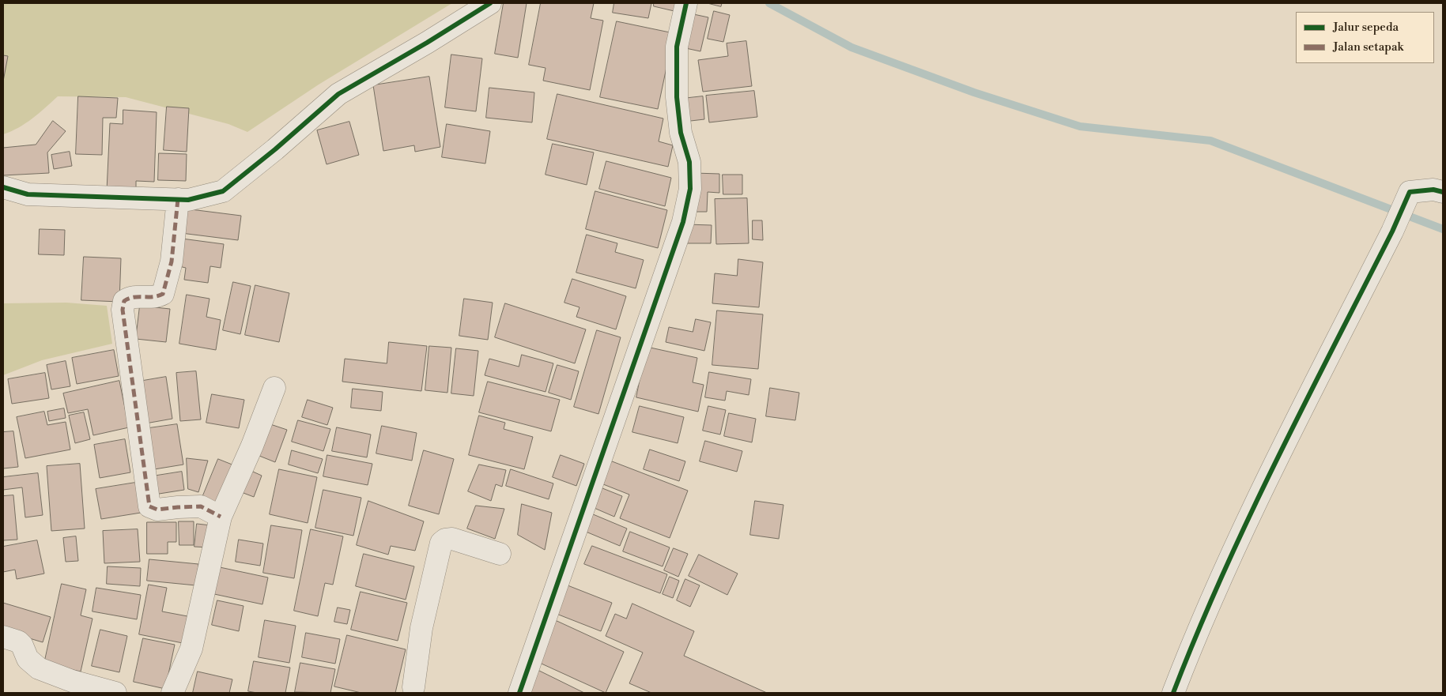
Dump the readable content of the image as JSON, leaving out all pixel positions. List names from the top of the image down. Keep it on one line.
{"legend":["Jalur sepeda","Jalan setapak"]}
